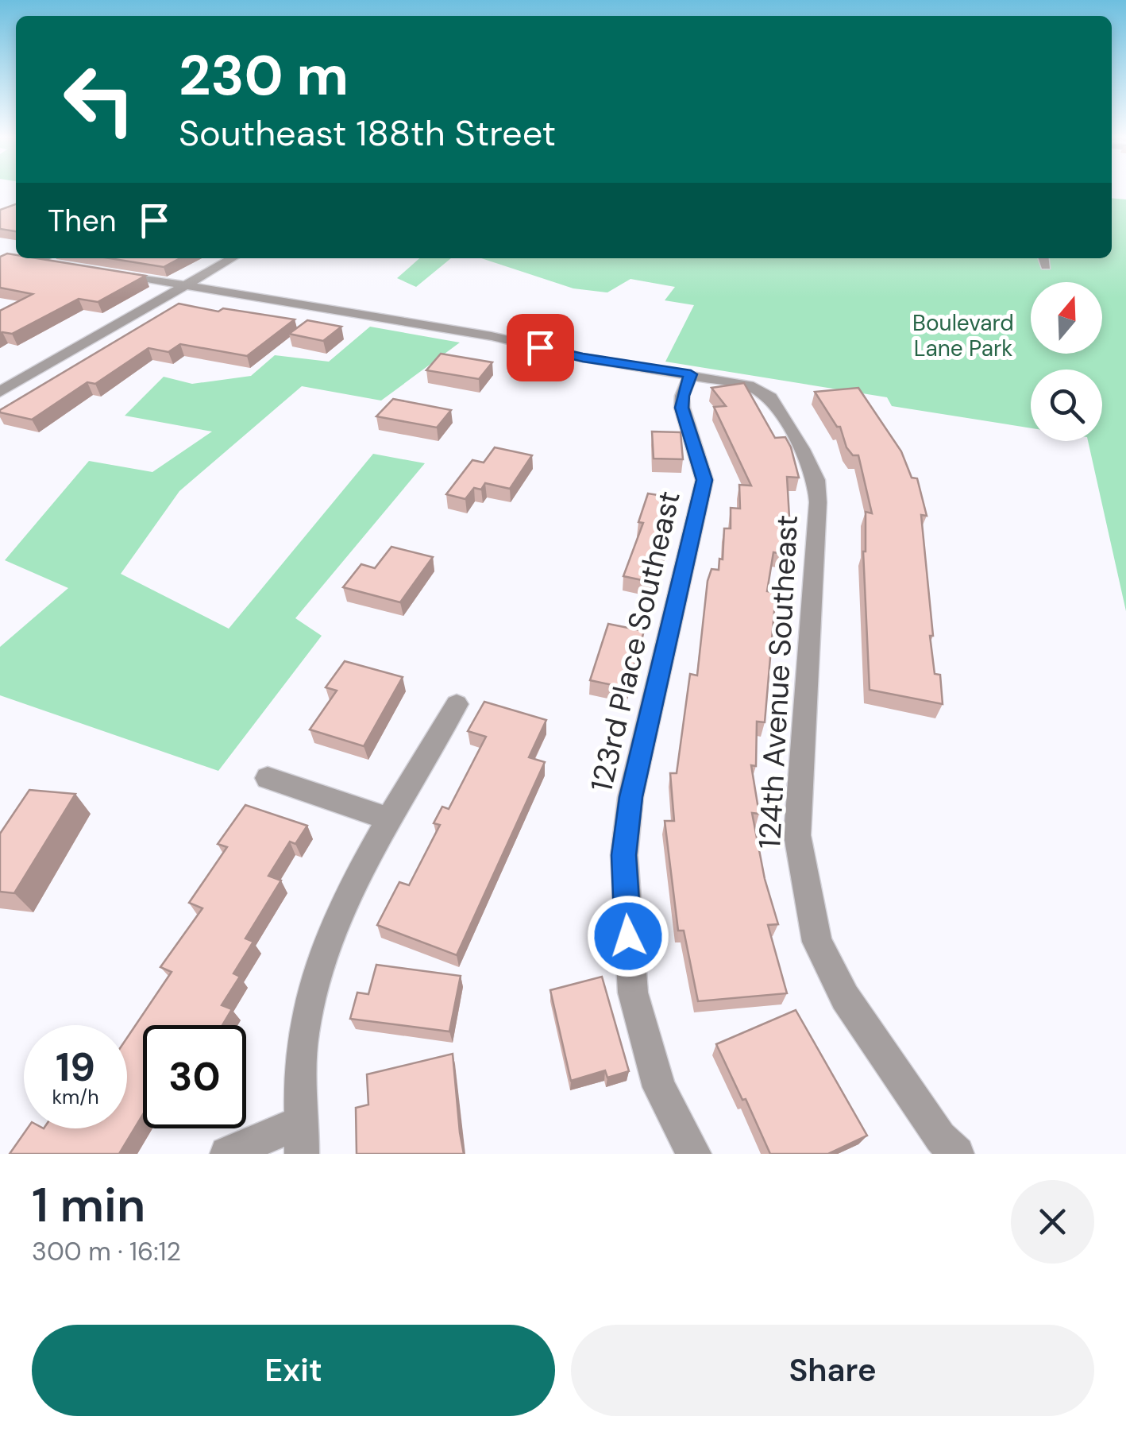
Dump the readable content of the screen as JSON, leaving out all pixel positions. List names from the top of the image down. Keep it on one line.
{"streets":{"street":["123rd Place Southeast","124th Avenue Southeast"]},"crossings":[["123rd Place Southeast","124th Avenue Southeast"]],"parks":["Boulevard Lane Park"],"north":"top","page":{"turn":["230 m","Southeast 188th Street"],"then":"Then","speed":"19 km/h","limit":"30","heading":["1 min","300 m · 16:12"],"buttons":["Exit","Share"]}}
